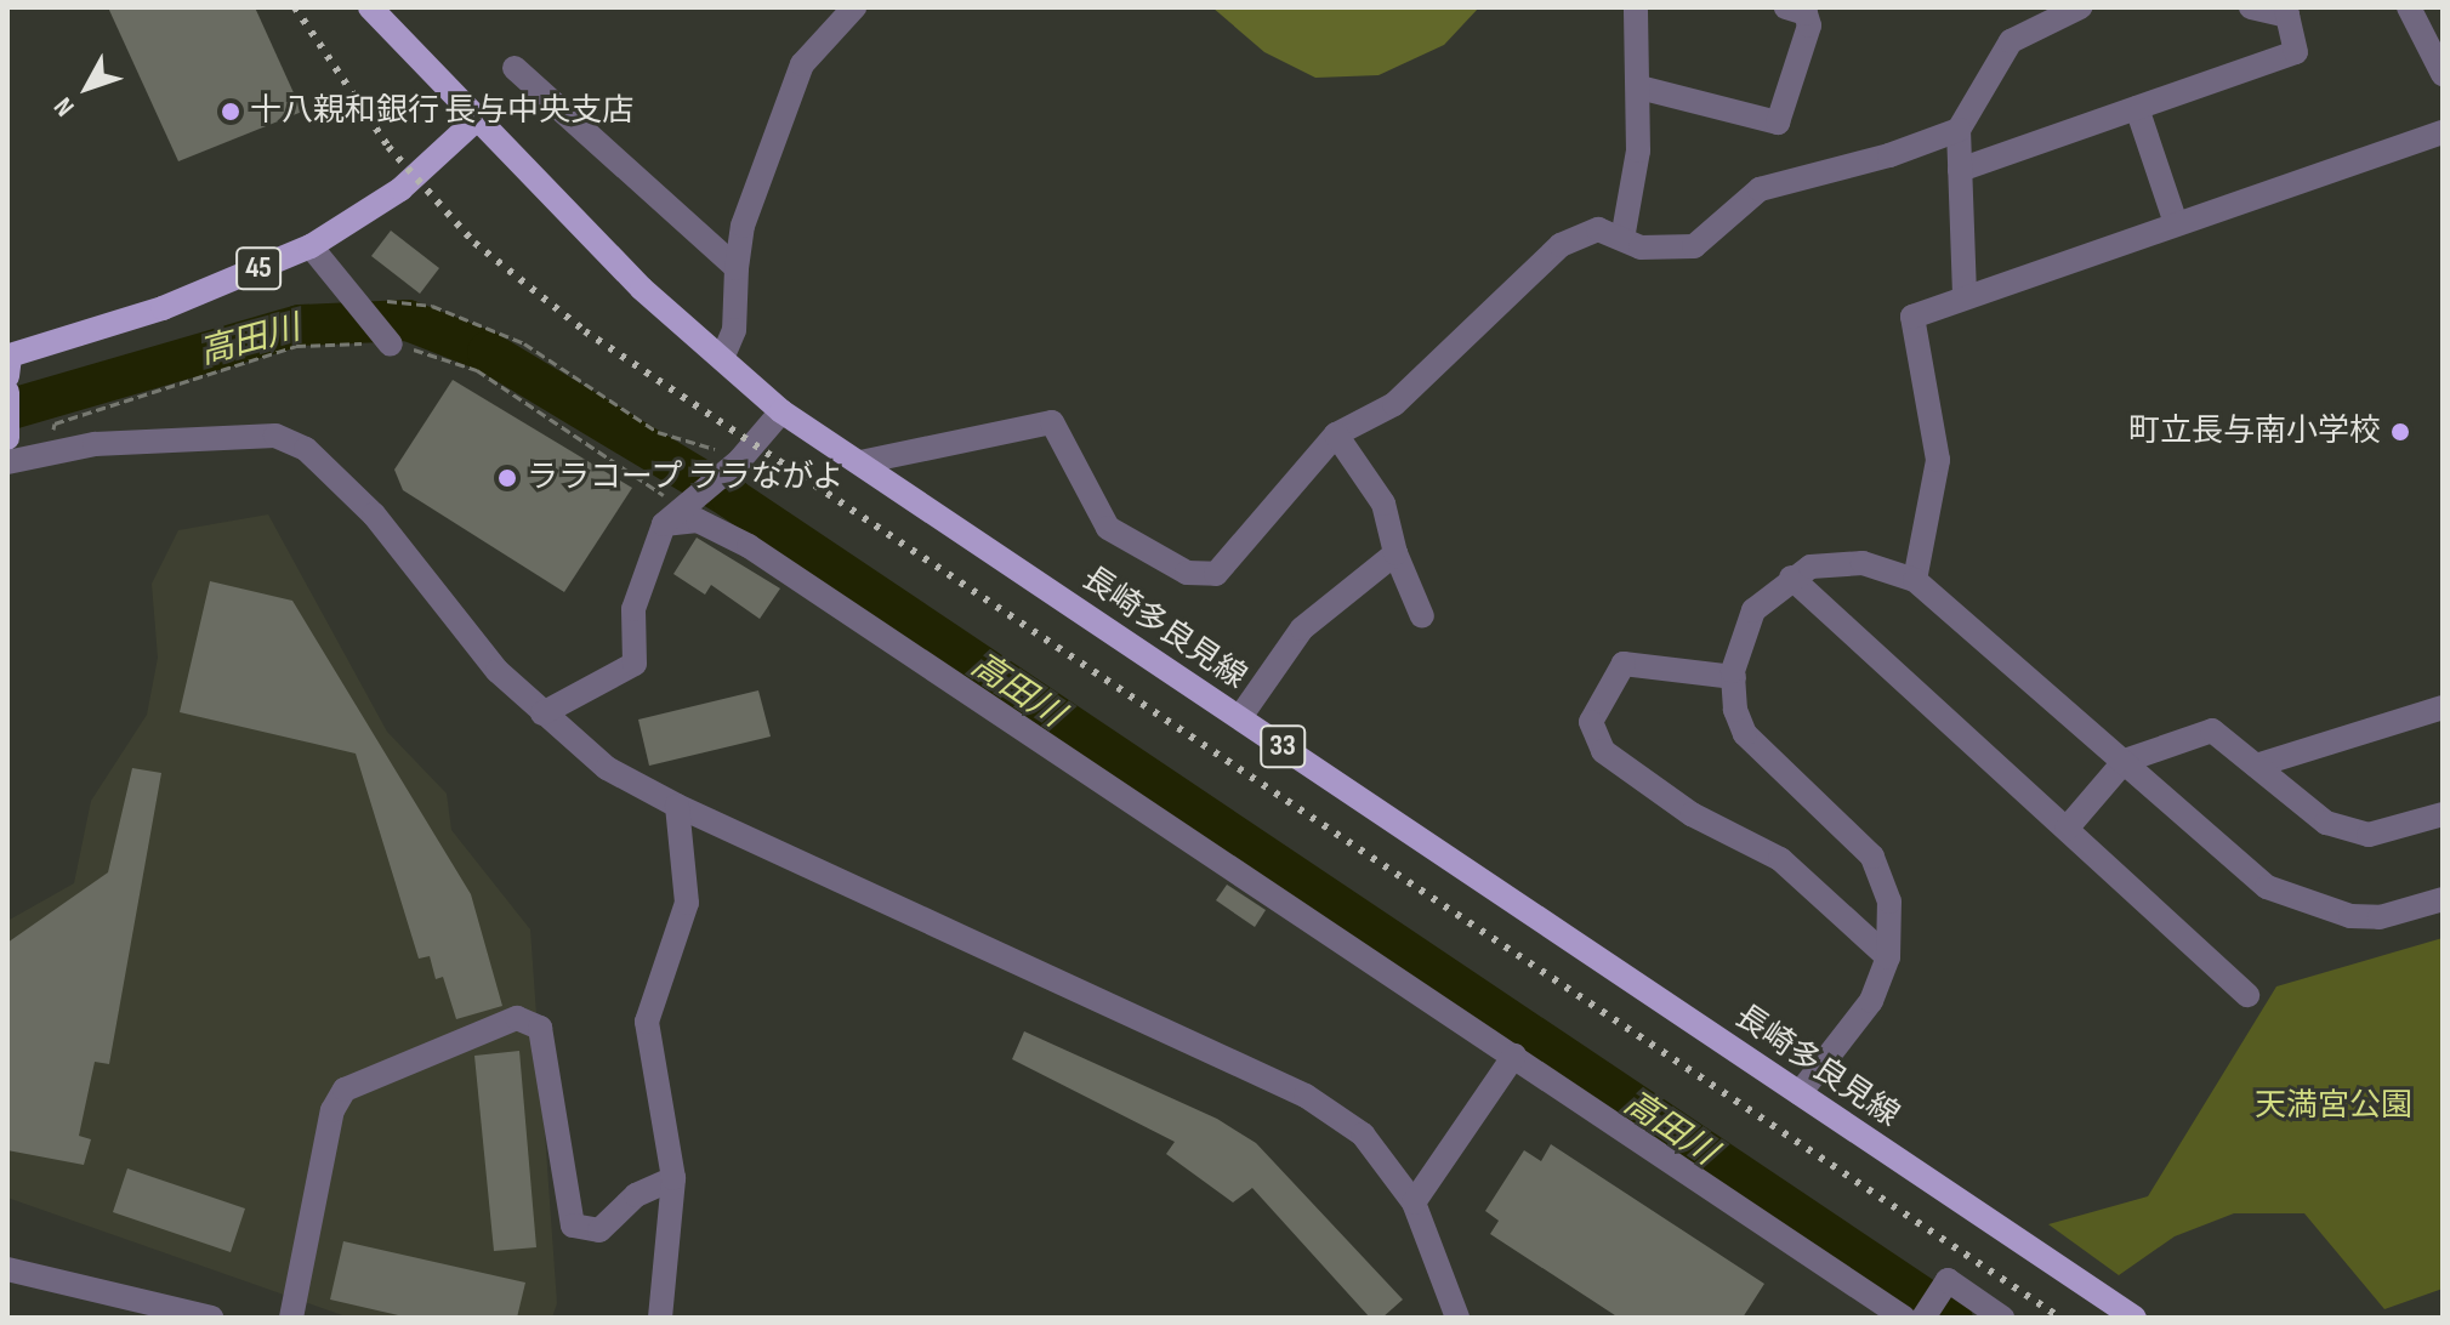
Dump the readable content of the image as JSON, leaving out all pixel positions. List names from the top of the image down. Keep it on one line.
{"streets":{"main road":["45","長崎多良見線","33"]},"crossings":[["45","長崎多良見線"]],"water":["高田川"],"parks":["天満宮公園"],"places":["十八親和銀行 長与中央支店","町立長与南小学校","ララコープ ララながよ"],"north":"bottom left"}
